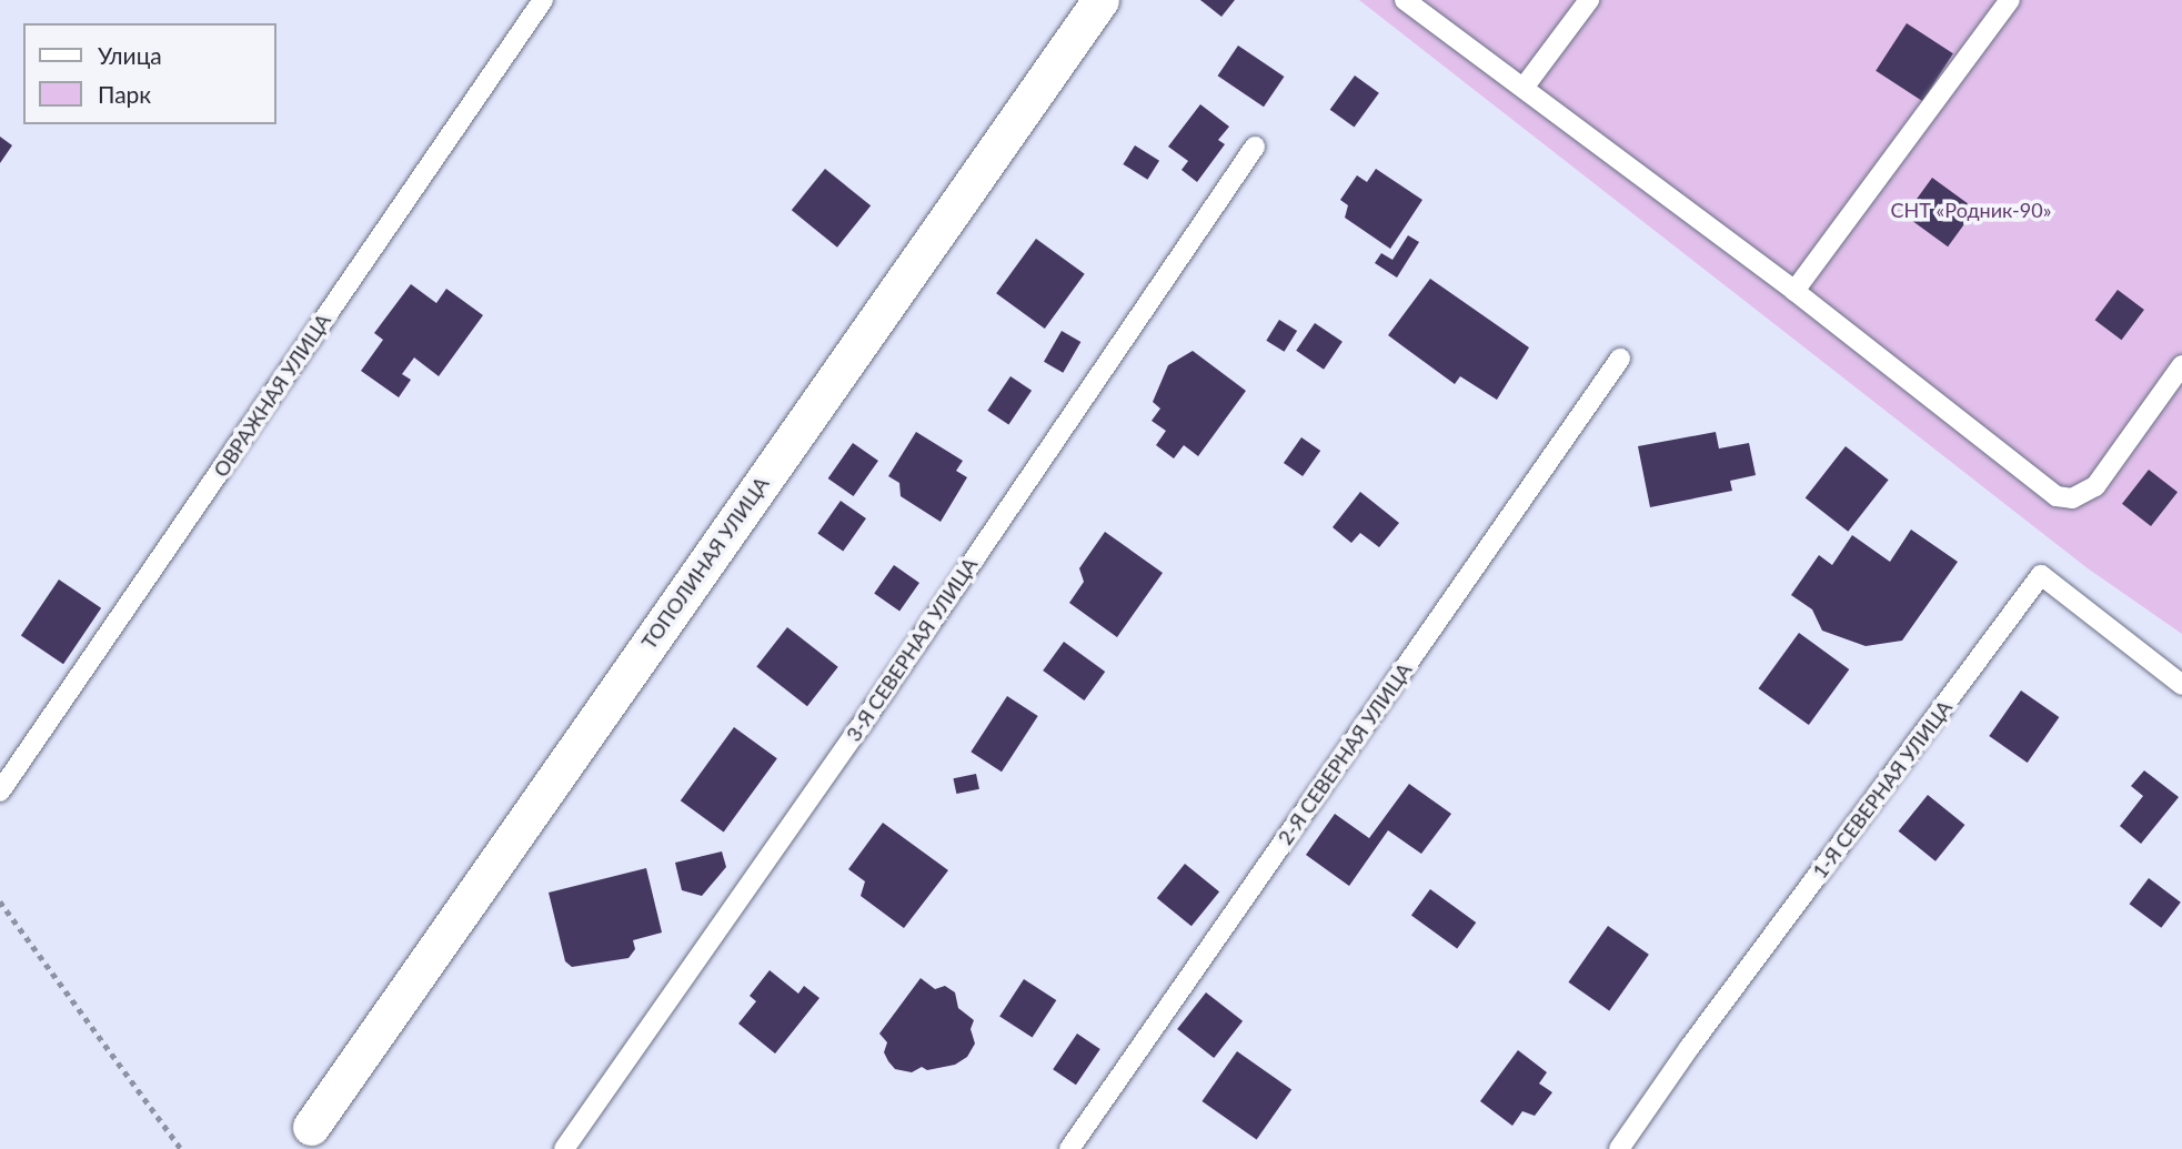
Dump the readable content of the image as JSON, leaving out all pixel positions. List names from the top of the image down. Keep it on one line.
{"streets":{"street":["ТОПОЛИНАЯ УЛИЦА"],"lane":["ОВРАЖНАЯ УЛИЦА","3-Я СЕВЕРНАЯ УЛИЦА","2-Я СЕВЕРНАЯ УЛИЦА","1-Я СЕВЕРНАЯ УЛИЦА"]},"parks":["СНТ «Родник-90»"],"legend":["Улица","Парк"]}
